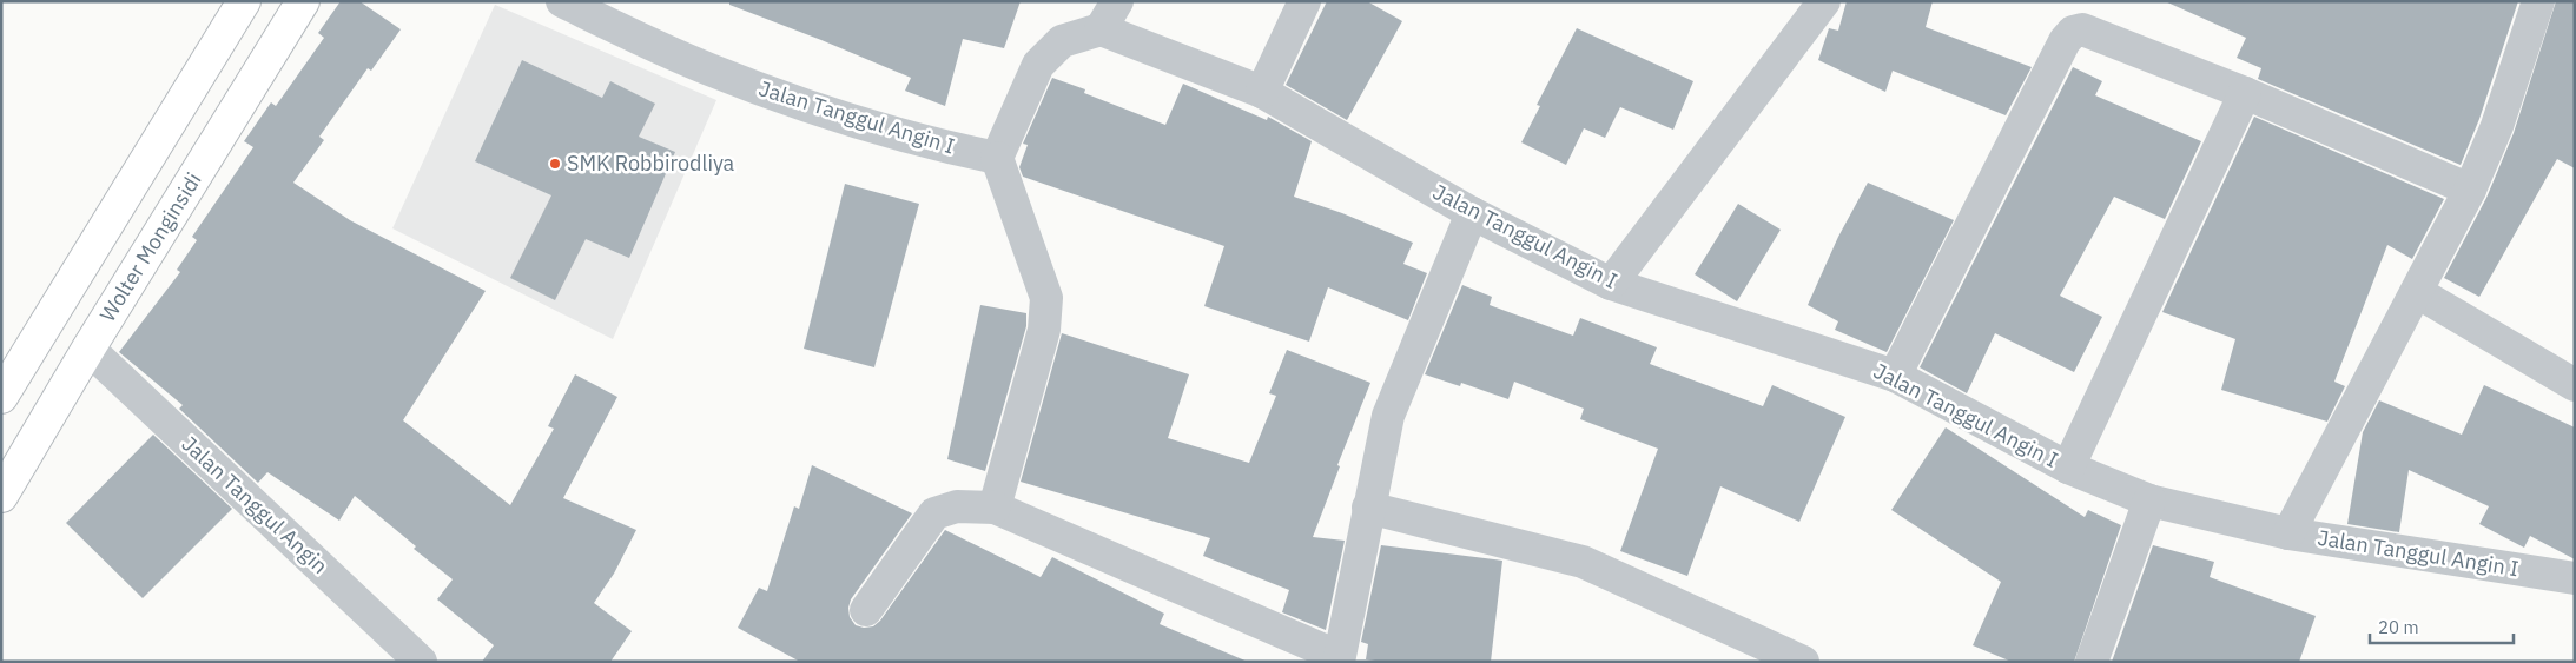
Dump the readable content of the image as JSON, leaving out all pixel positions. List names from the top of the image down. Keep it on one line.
{"streets":{"main road":["Wolter Monginsidi"],"street":["Jalan Tanggul Angin I","Jalan Tanggul Angin"]},"crossings":[["Wolter Monginsidi","Jalan Tanggul Angin"]],"places":["SMK Robbirodliya"],"scale_bar":"20 m"}
